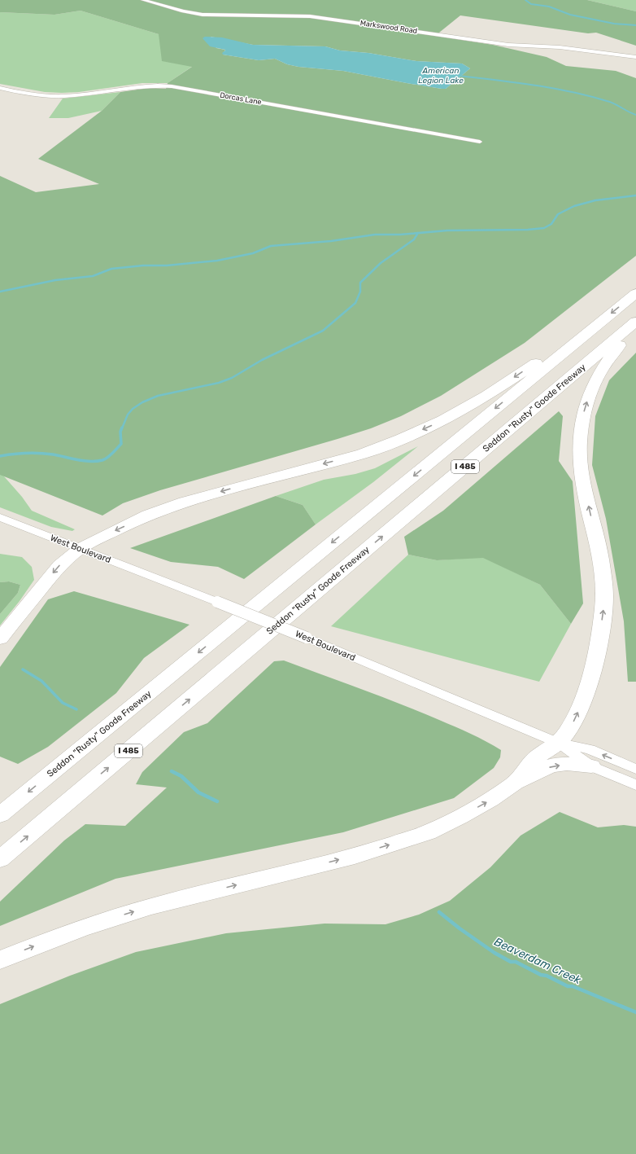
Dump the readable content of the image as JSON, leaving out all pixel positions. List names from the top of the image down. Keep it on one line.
{"streets":{"highway":["Seddon \"Rusty\" Goode Freeway","I 485"],"street":["Markswood Road","Dorcas Lane","West Boulevard"]},"water":["American Legion Lake","Beaverdam Creek"]}
